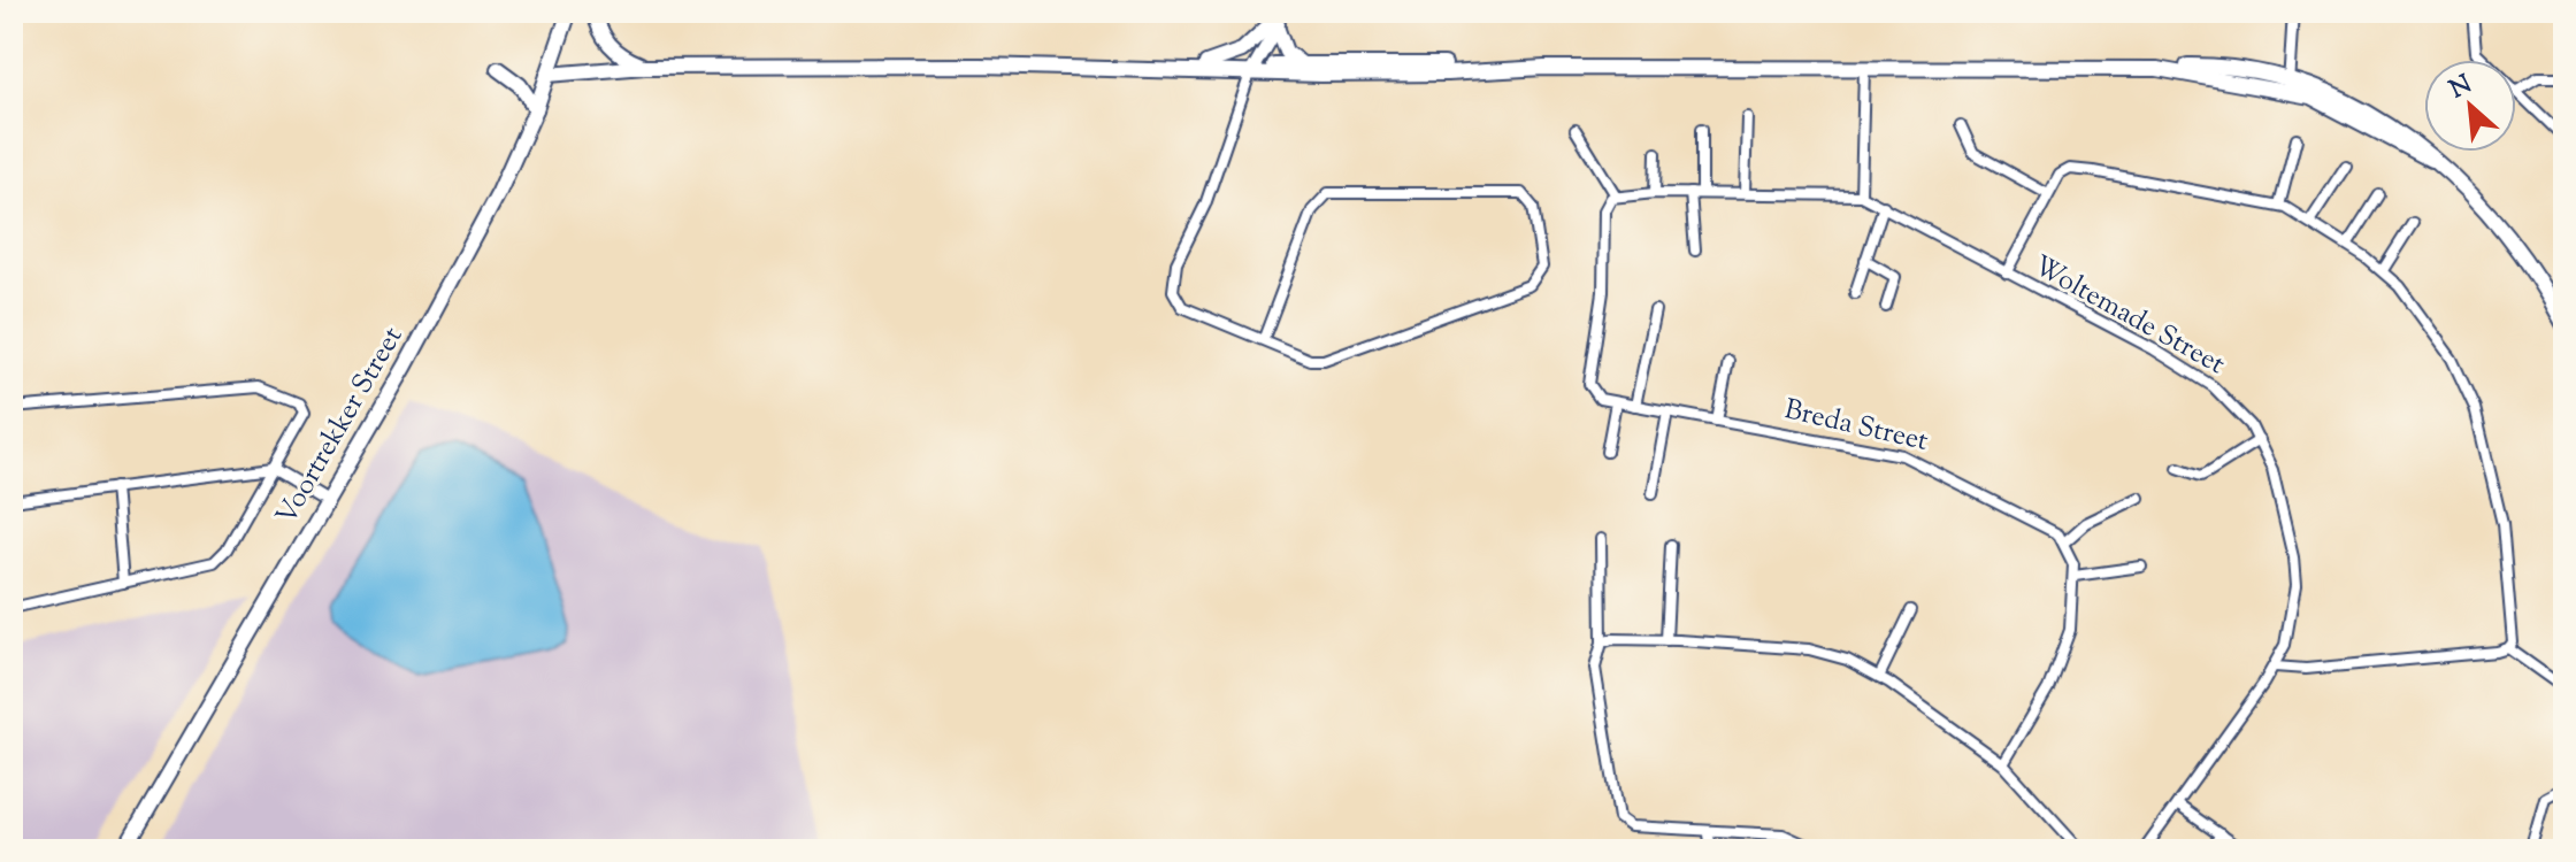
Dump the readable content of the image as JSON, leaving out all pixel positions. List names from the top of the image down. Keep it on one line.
{"streets":{"main road":["Voortrekker Street"],"street":["Woltemade Street","Breda Street"]},"north":"top left"}
